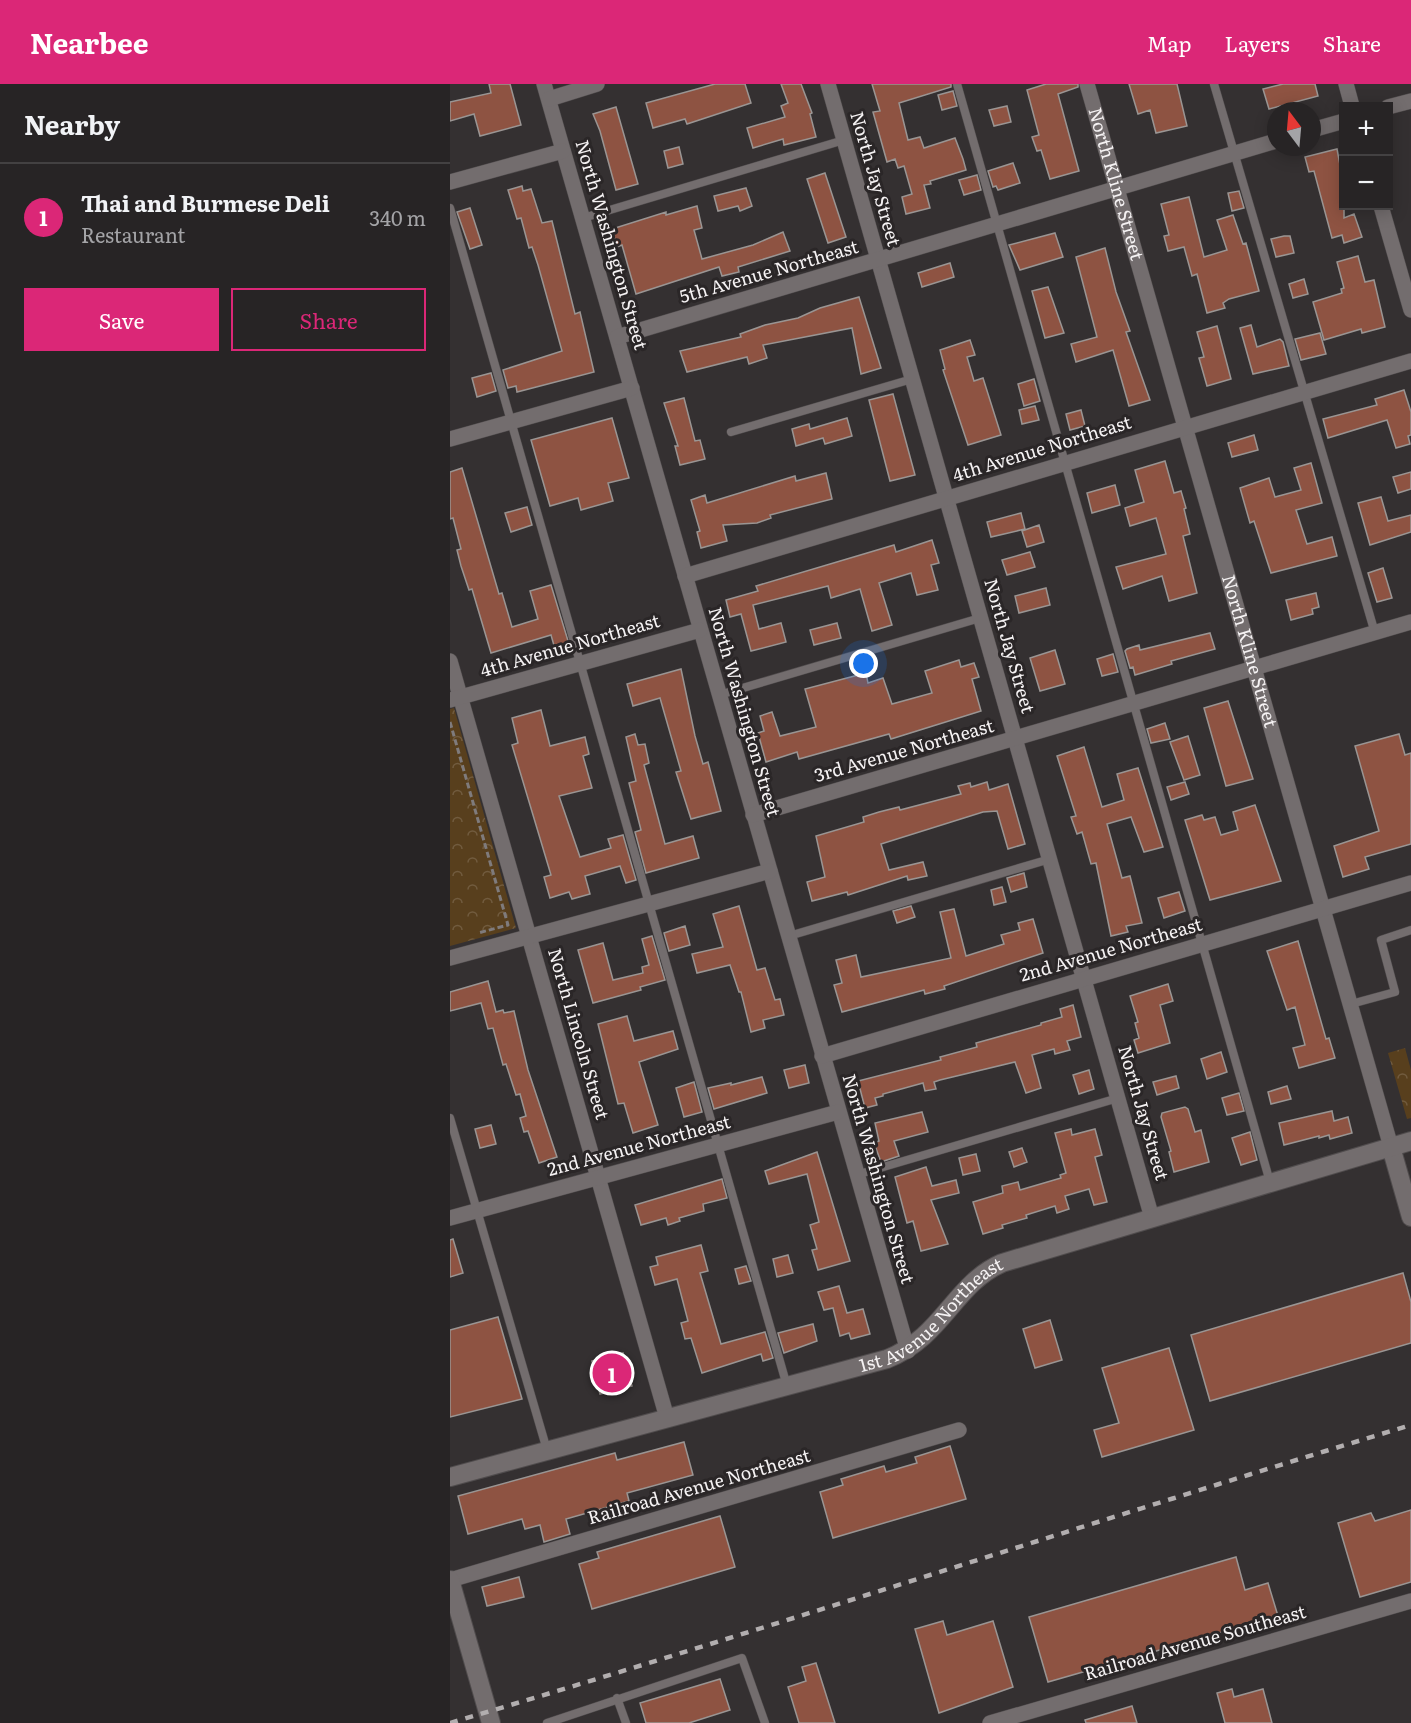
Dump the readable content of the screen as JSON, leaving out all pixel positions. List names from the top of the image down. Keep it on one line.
{"streets":{"street":["North Jay Street","North Kline Street","North Washington Street","5th Avenue Northeast","4th Avenue Northeast","3rd Avenue Northeast","2nd Avenue Northeast","North Lincoln Street","1st Avenue Northeast","Railroad Avenue Northeast","Railroad Avenue Southeast"]},"crossings":[["North Jay Street","5th Avenue Northeast"],["North Jay Street","4th Avenue Northeast"],["North Jay Street","3rd Avenue Northeast"],["North Jay Street","2nd Avenue Northeast"],["North Jay Street","1st Avenue Northeast"],["North Kline Street","5th Avenue Northeast"],["North Kline Street","4th Avenue Northeast"],["North Kline Street","3rd Avenue Northeast"],["North Kline Street","2nd Avenue Northeast"],["North Kline Street","1st Avenue Northeast"],["North Washington Street","5th Avenue Northeast"],["North Washington Street","4th Avenue Northeast"],["North Washington Street","3rd Avenue Northeast"],["North Washington Street","2nd Avenue Northeast"],["North Washington Street","1st Avenue Northeast"],["4th Avenue Northeast","North Lincoln Street"],["2nd Avenue Northeast","North Lincoln Street"],["North Lincoln Street","1st Avenue Northeast"]],"north":"top","page":{"header":"Nearbee","nav":["Map","Layers","Share"],"heading":"Nearby","map_buttons":["+","−"],"list":[{"mark":"1","name":"Thai and Burmese Deli","note":"Restaurant","value":"340 m"}],"buttons":["Save","Share"],"pins":"1"}}
